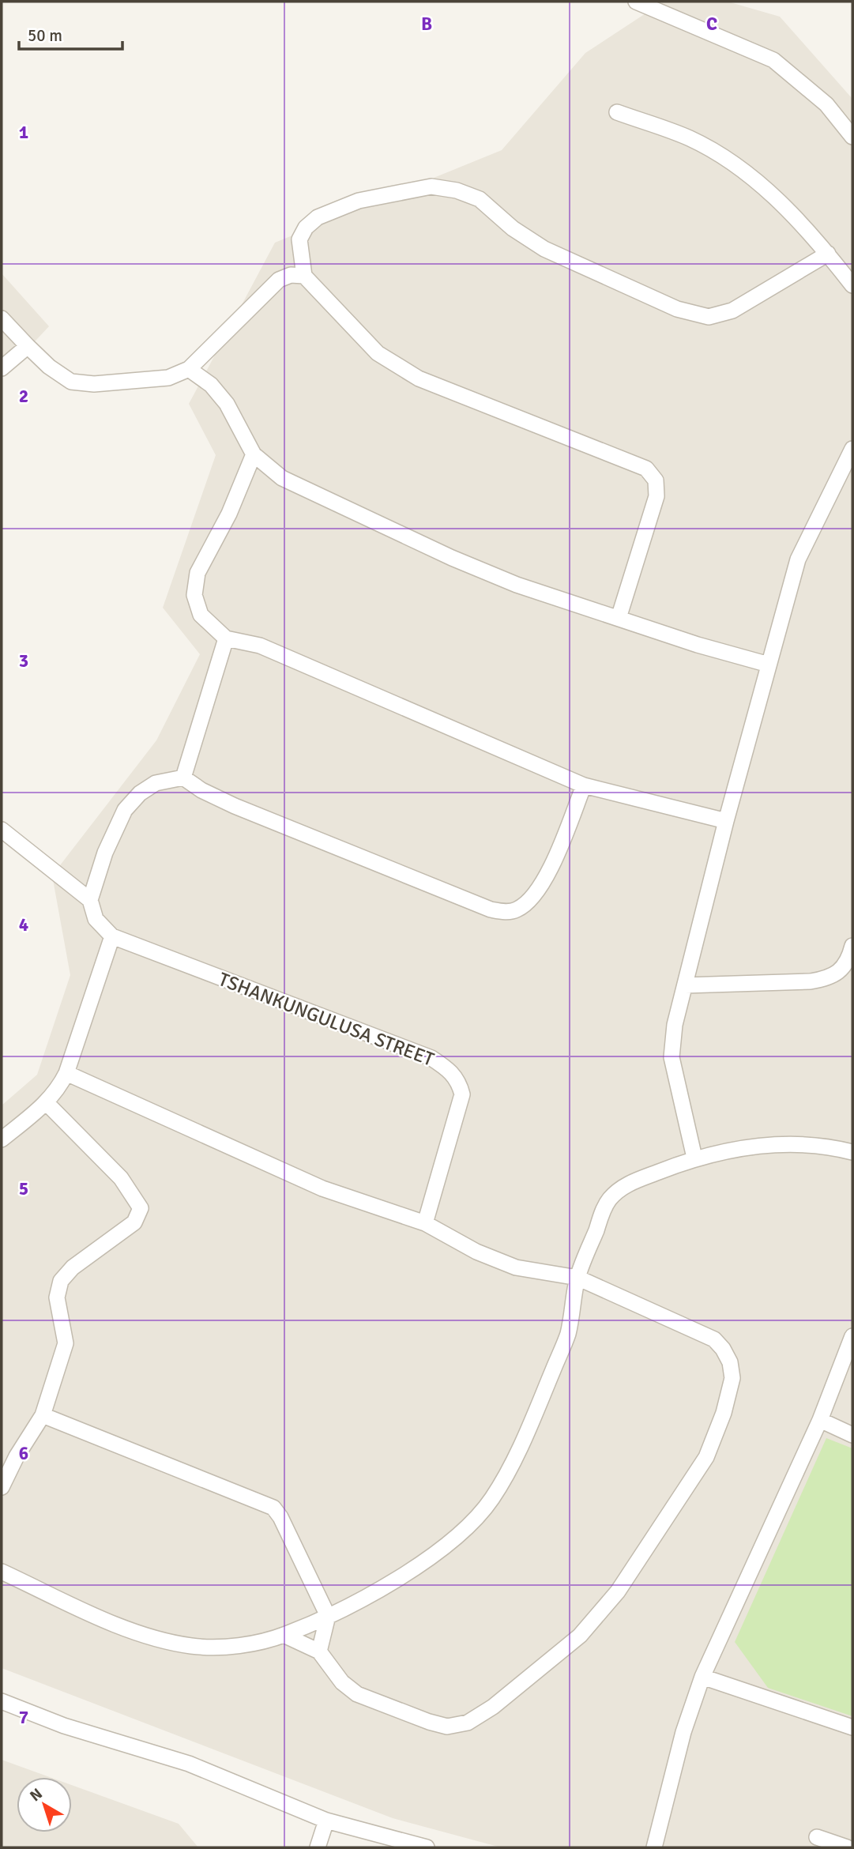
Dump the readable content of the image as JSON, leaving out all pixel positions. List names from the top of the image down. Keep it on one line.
{"streets":{"street":["TSHANKUNGULUSA STREET"]},"scale_bar":"50 m","north":"top left","grid":{"columns":["B","C"],"rows":["1","2","3","4","5","6","7"]}}
